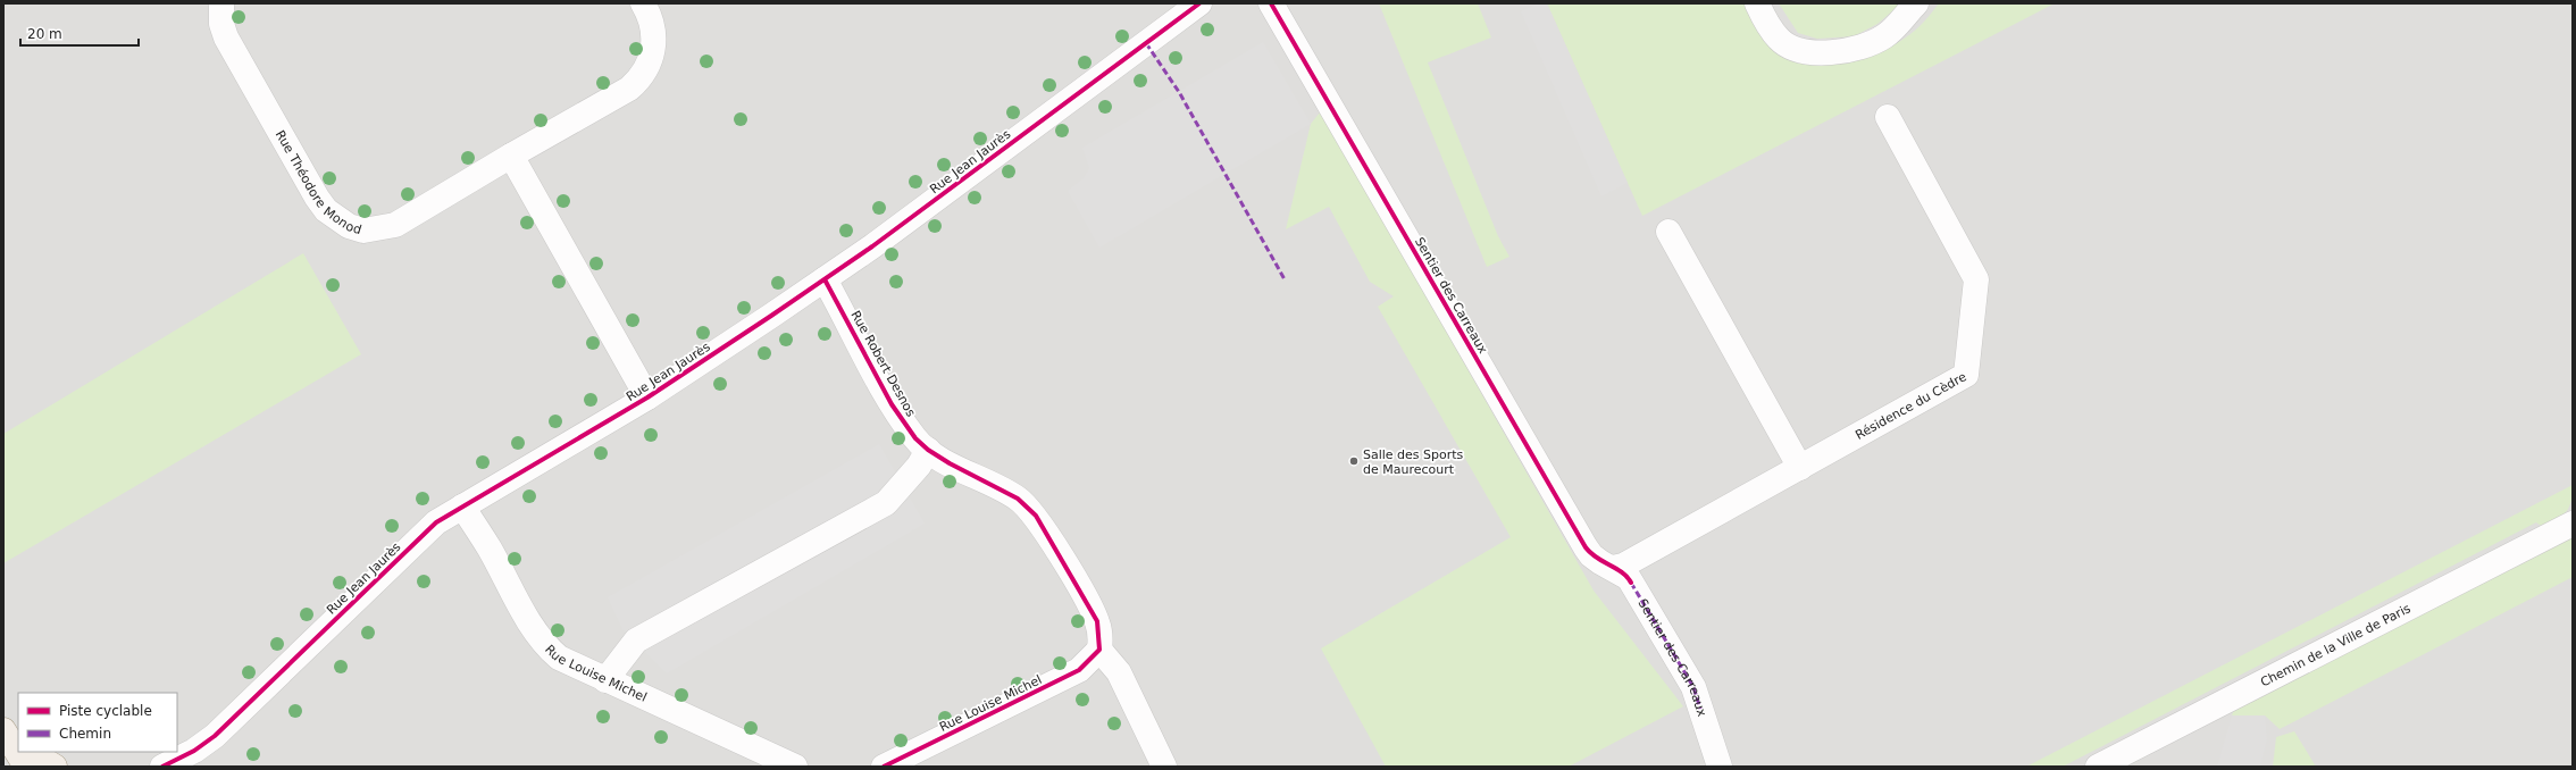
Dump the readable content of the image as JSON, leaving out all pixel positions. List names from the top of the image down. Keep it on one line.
{"streets":{"street":["Rue Jean Jaurès","Rue Théodore Monod","Sentier des Carreaux","Rue Robert Desnos","Résidence du Cèdre","Chemin de la Ville de Paris","Rue Louise Michel"]},"crossings":[["Rue Jean Jaurès","Rue Robert Desnos"],["Rue Jean Jaurès","Rue Louise Michel"],["Sentier des Carreaux","Résidence du Cèdre"],["Rue Robert Desnos","Rue Louise Michel"]],"places":["Salle des Sports de Maurecourt"],"legend":["Piste cyclable","Chemin"],"scale_bar":"20 m"}
